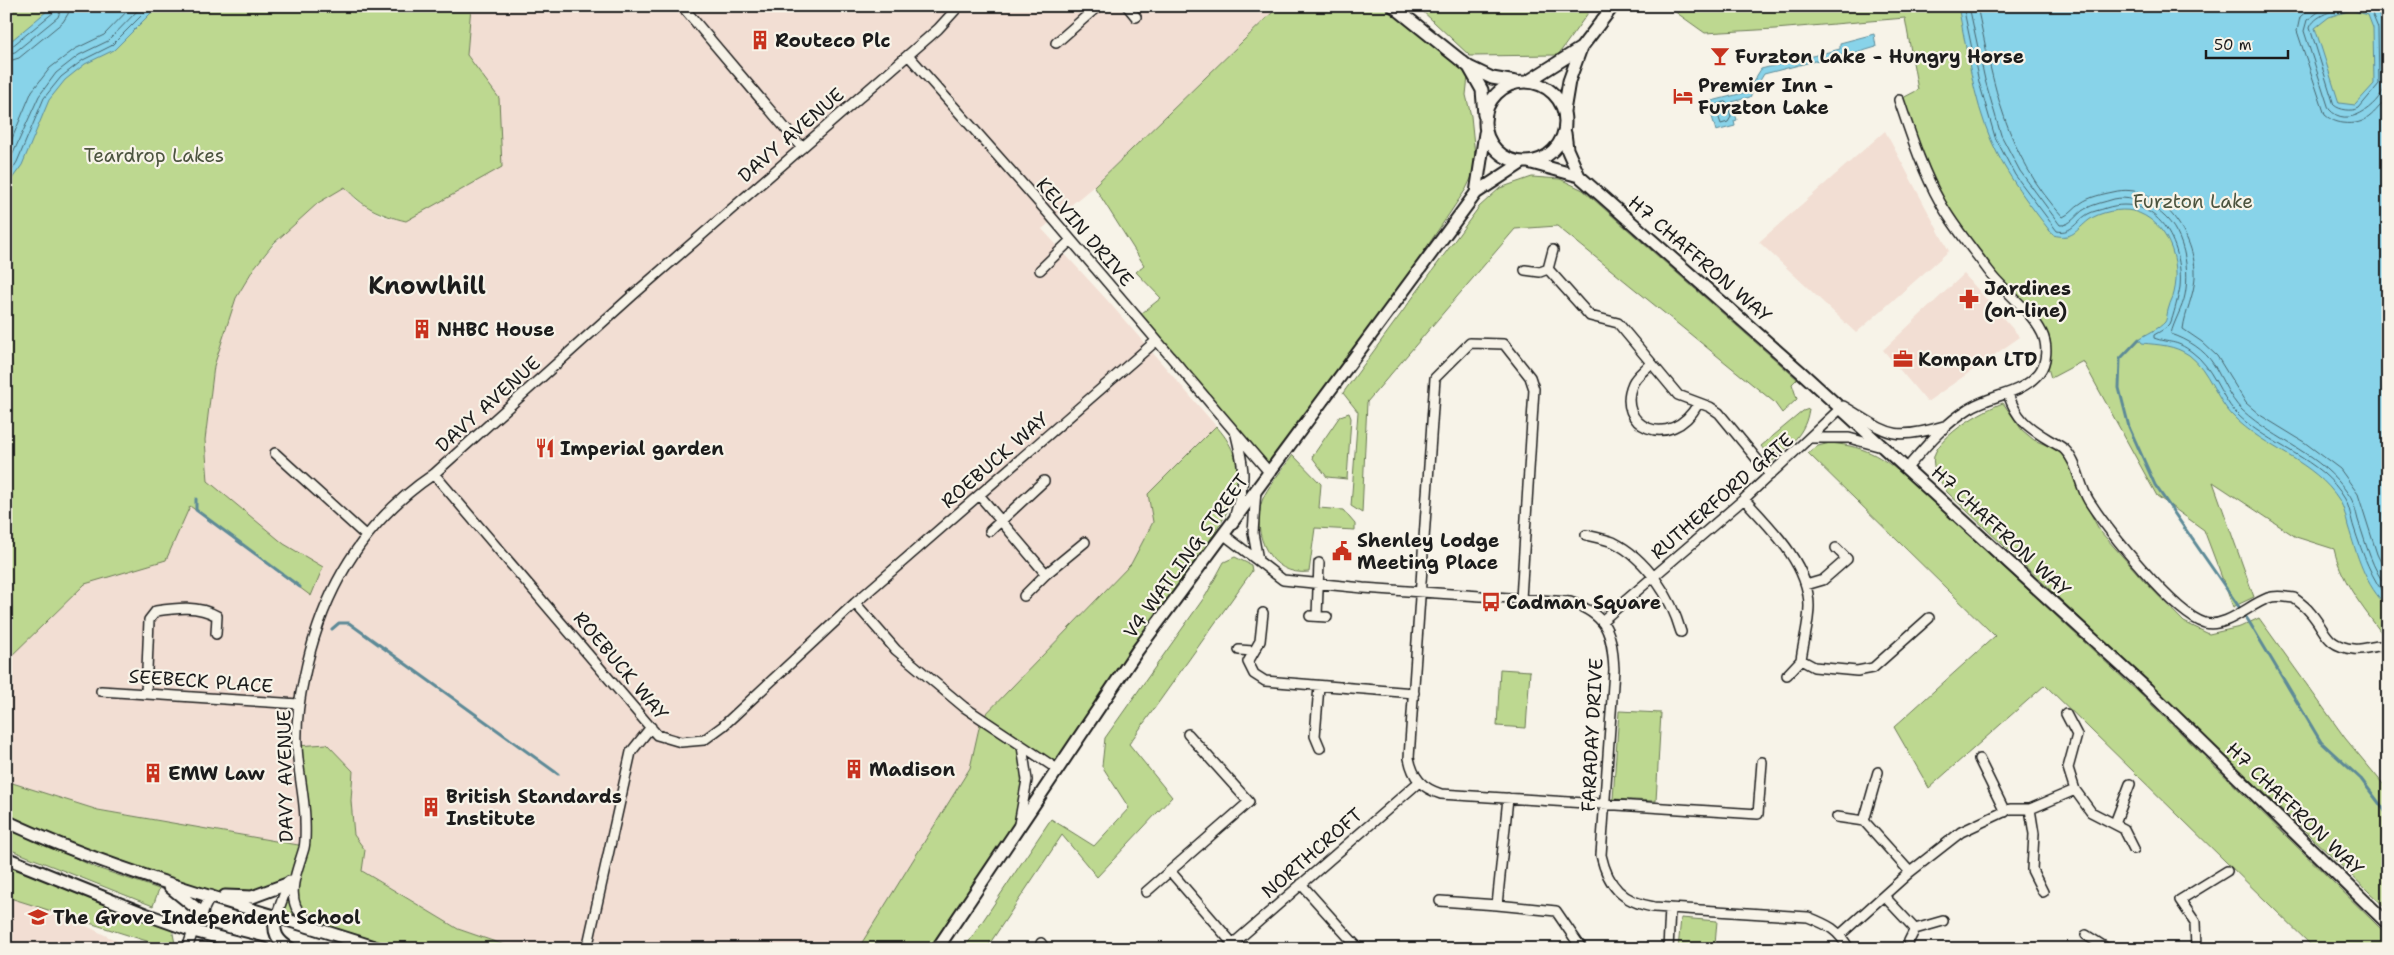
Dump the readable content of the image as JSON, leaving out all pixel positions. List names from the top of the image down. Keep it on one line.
{"streets":{"street":["DAVY AVENUE","KELVIN DRIVE","H7 CHAFFRON WAY","ROEBUCK WAY","RUTHERFORD GATE","V4 WATLING STREET","SEEBECK PLACE","FARADAY DRIVE","NORTHCROFT"]},"crossings":[["DAVY AVENUE","KELVIN DRIVE"],["DAVY AVENUE","ROEBUCK WAY"],["DAVY AVENUE","SEEBECK PLACE"],["KELVIN DRIVE","ROEBUCK WAY"],["KELVIN DRIVE","V4 WATLING STREET"],["H7 CHAFFRON WAY","RUTHERFORD GATE"],["H7 CHAFFRON WAY","V4 WATLING STREET"],["RUTHERFORD GATE","FARADAY DRIVE"]],"districts":["Knowlhill"],"parks":["Teardrop Lakes","Furzton Lake"],"places":{"building":["Routeco Plc","NHBC House","Madison","EMW Law","British Standards Institute"],"bar":["Furzton Lake - Hungry Horse"],"hotel":["Premier Inn - Furzton Lake"],"pharmacy":["Jardines (on-line)"],"office":["Kompan LTD"],"restaurant":["Imperial garden"],"public building":["Shenley Lodge Meeting Place"],"bus stop":["Cadman Square"],"school or university":["The Grove Independent School"]},"scale_bar":"50 m"}
